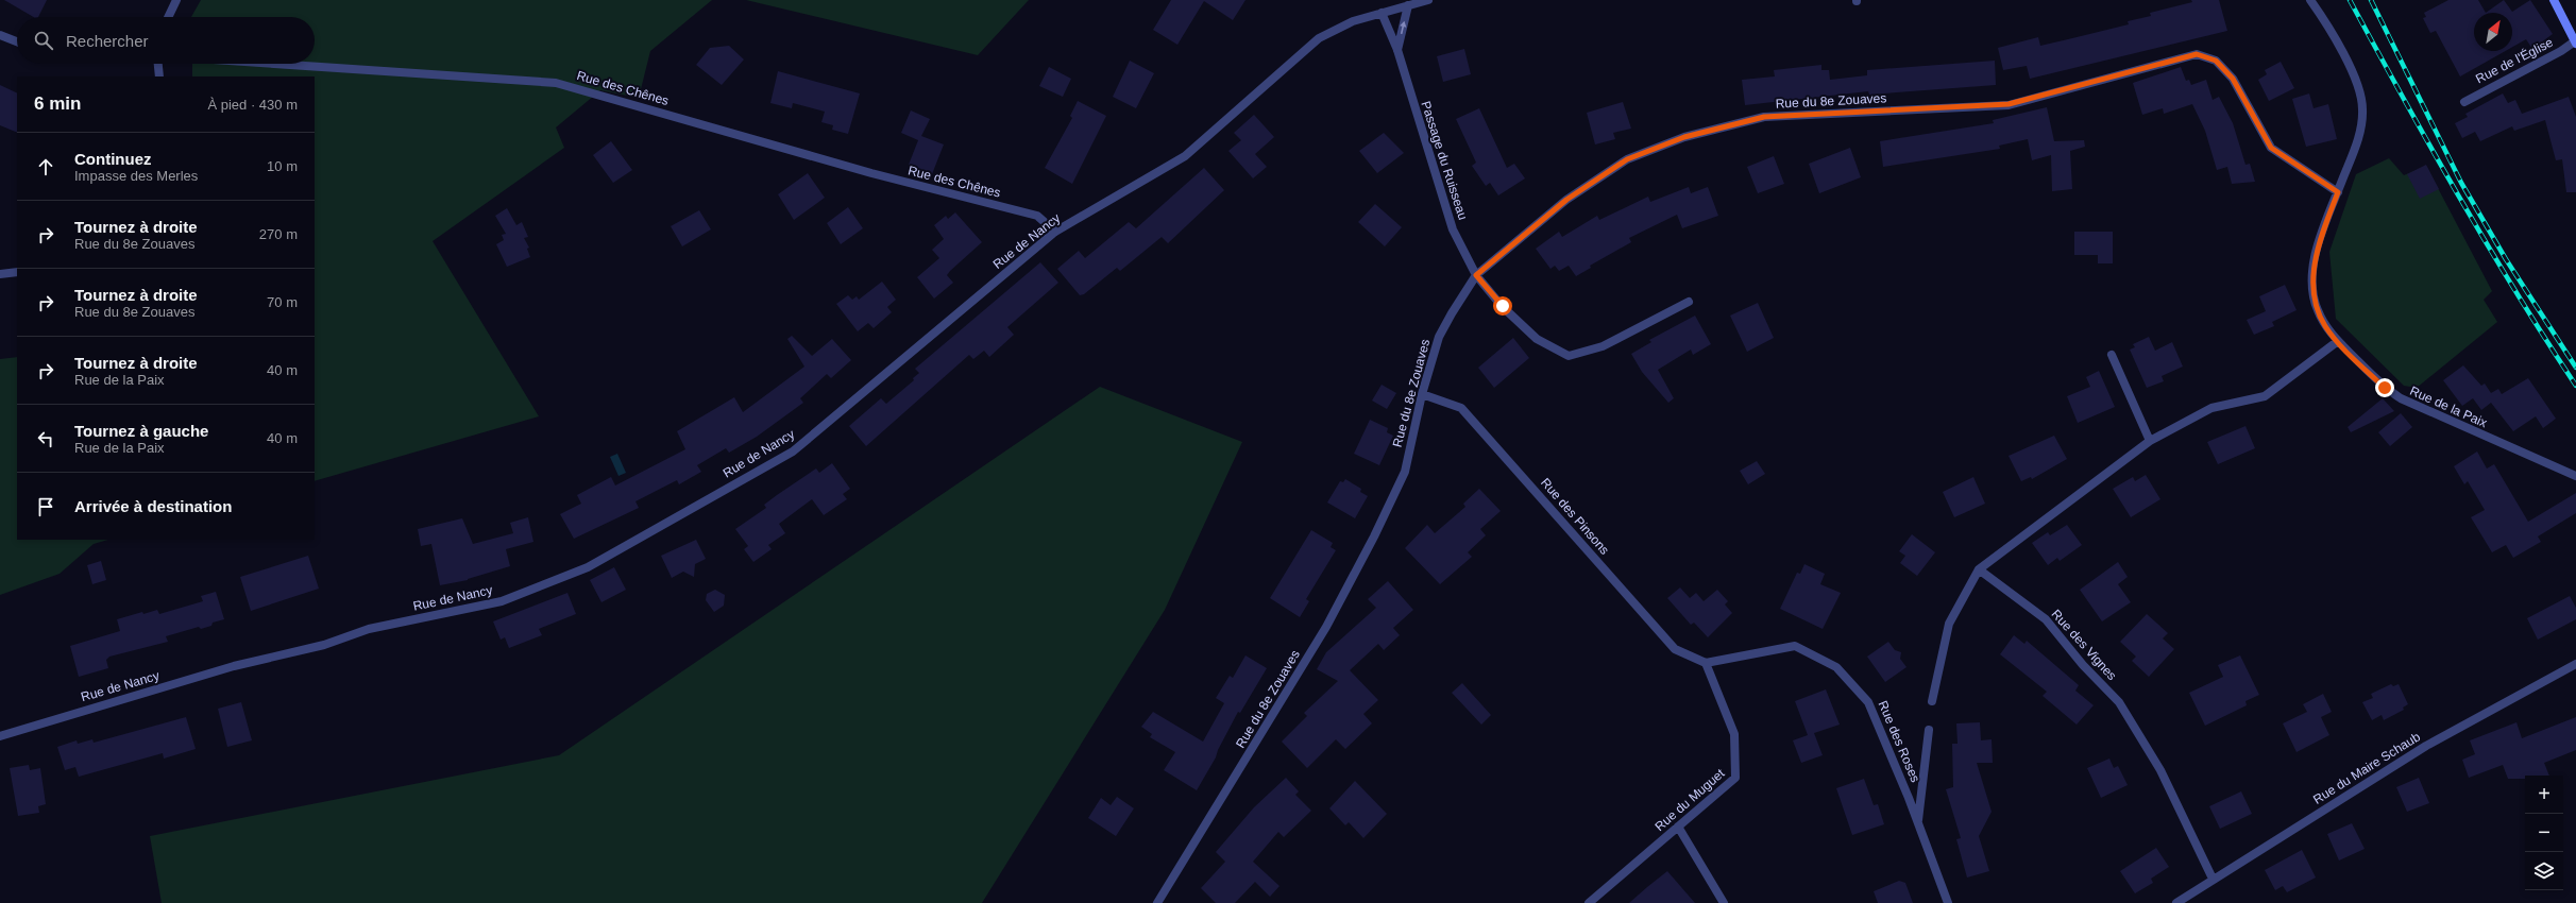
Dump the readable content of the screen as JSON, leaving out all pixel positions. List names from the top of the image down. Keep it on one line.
{"streets":{"street":["Rue de l'Église","Rue des Chênes","Rue du 8e Zouaves","Passage du Ruisseau","Rue de Nancy","Rue de la Paix","Rue des Pinsons","Rue des Vignes","Rue des Roses","Rue du Maire Schaub","Rue du Muguet"]},"crossings":[["Rue des Chênes","Rue de Nancy"],["Rue du 8e Zouaves","Passage du Ruisseau"],["Rue du 8e Zouaves","Rue de la Paix"],["Rue du 8e Zouaves","Rue des Pinsons"],["Passage du Ruisseau","Rue de Nancy"],["Rue des Pinsons","Rue des Roses"],["Rue des Pinsons","Rue du Muguet"],["Rue des Vignes","Rue du Maire Schaub"],["Rue des Roses","Rue du Muguet"]],"north":"top right","page":{"search":"Rechercher","heading":["6 min","À pied · 430 m"],"list":[["Continuez","Impasse des Merles","10 m"],["Tournez à droite","Rue du 8e Zouaves","270 m"],["Tournez à droite","Rue du 8e Zouaves","70 m"],["Tournez à droite","Rue de la Paix","40 m"],["Tournez à gauche","Rue de la Paix","40 m"],"Arrivée à destination"],"map_buttons":["+","−"]}}
